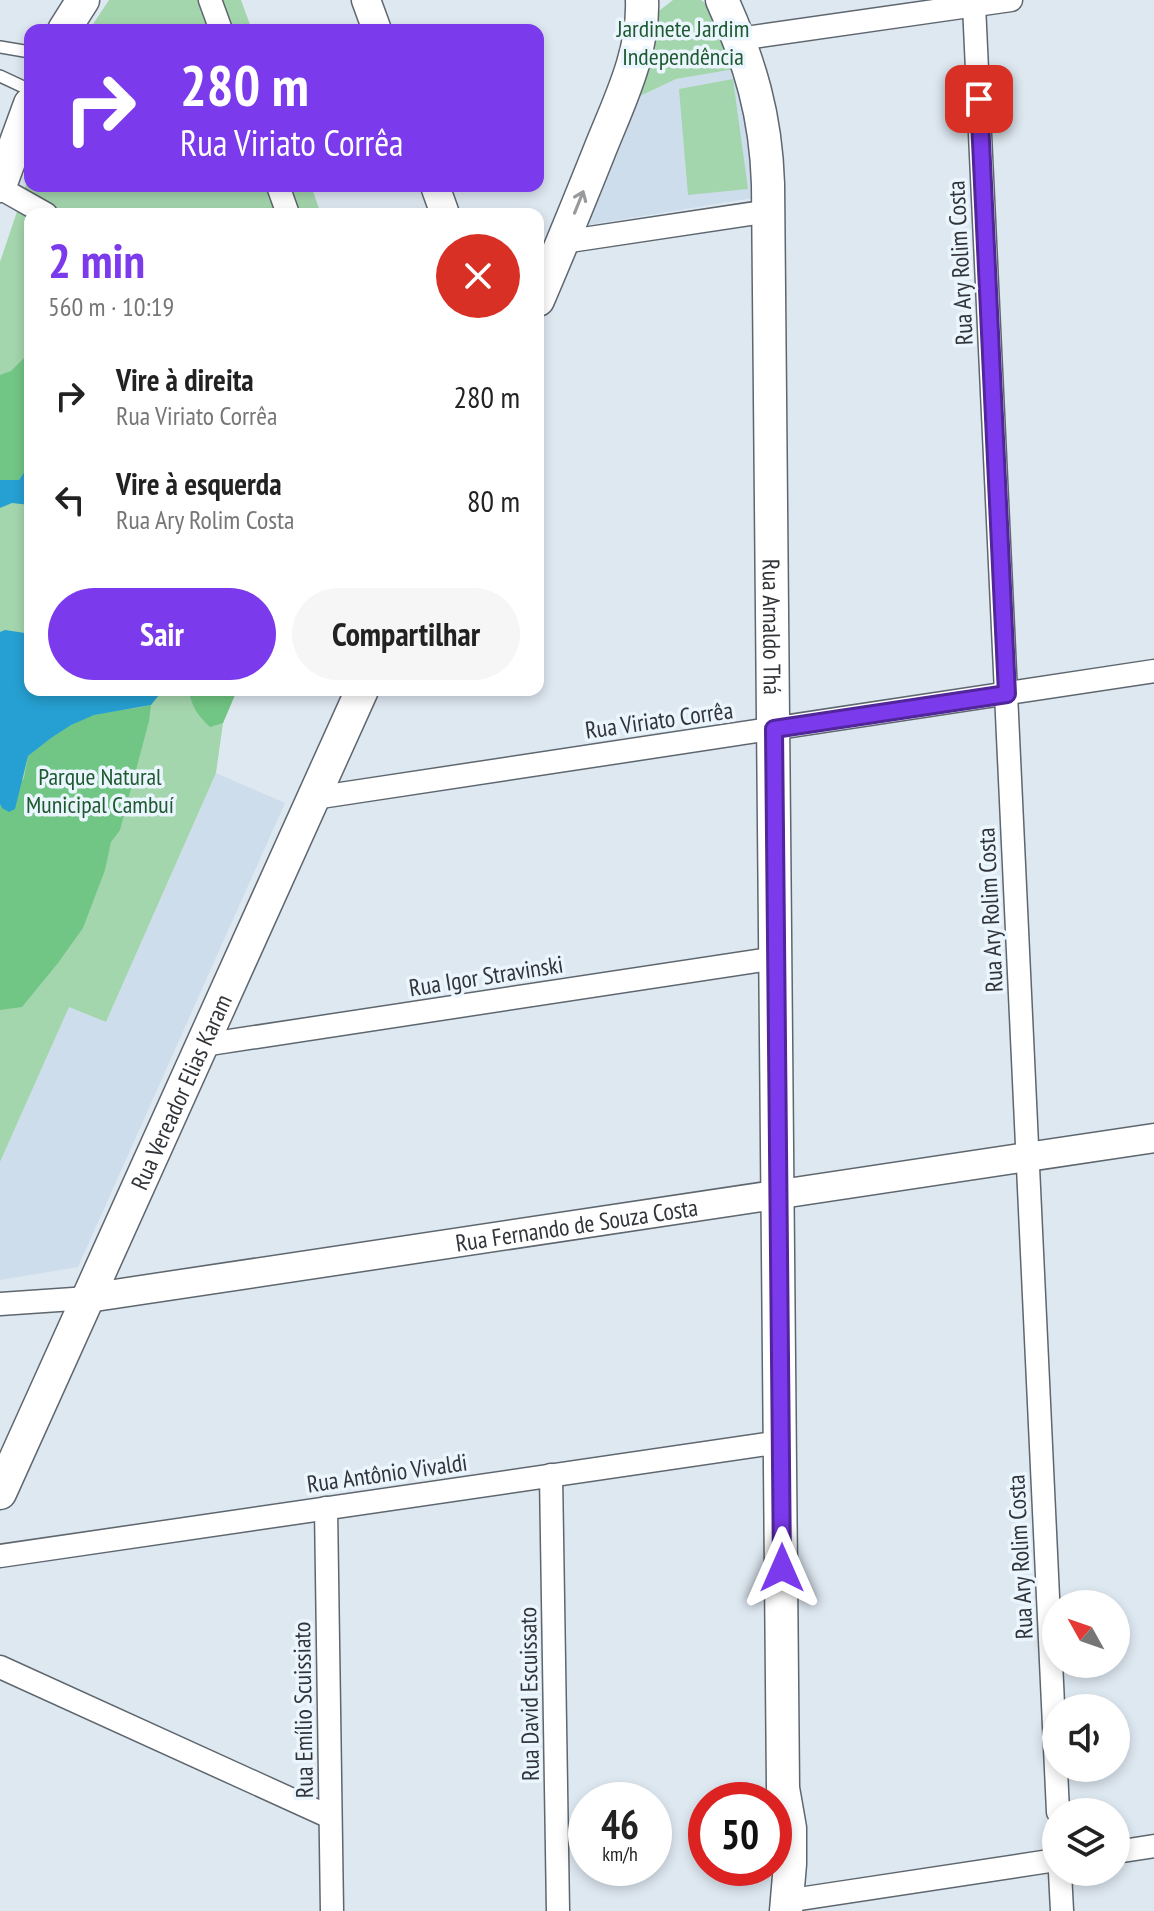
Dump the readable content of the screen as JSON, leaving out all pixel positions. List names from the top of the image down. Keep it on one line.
{"streets":{"main road":["Rua Arnaldo Thá","Rua Vereador Elias Karam"],"street":["Rua Ary Rolim Costa","Rua Viriato Corrêa","Rua Igor Stravinski","Rua Fernando de Souza Costa","Rua Antônio Vivaldi","Rua David Escuissato","Rua Emílio Scuissiato"]},"crossings":[["Rua Ary Rolim Costa","Rua Viriato Corrêa"],["Rua Ary Rolim Costa","Rua Fernando de Souza Costa"],["Rua Arnaldo Thá","Rua Viriato Corrêa"],["Rua Arnaldo Thá","Rua Igor Stravinski"],["Rua Arnaldo Thá","Rua Fernando de Souza Costa"],["Rua Arnaldo Thá","Rua Antônio Vivaldi"],["Rua Viriato Corrêa","Rua Vereador Elias Karam"],["Rua Igor Stravinski","Rua Vereador Elias Karam"],["Rua Vereador Elias Karam","Rua Fernando de Souza Costa"],["Rua Antônio Vivaldi","Rua David Escuissato"],["Rua Antônio Vivaldi","Rua Emílio Scuissiato"]],"parks":["Jardinete Jardim Independência","Parque Natural Municipal Cambuí"],"north":"top left","page":{"turn":["280 m","Rua Viriato Corrêa"],"heading":["2 min","560 m · 10:19"],"list":[{"name":"Vire à direita","note":"Rua Viriato Corrêa","value":"280 m"},{"name":"Vire à esquerda","note":"Rua Ary Rolim Costa","value":"80 m"}],"buttons":["Sair","Compartilhar"],"speed":"46 km/h","limit":"50"}}
